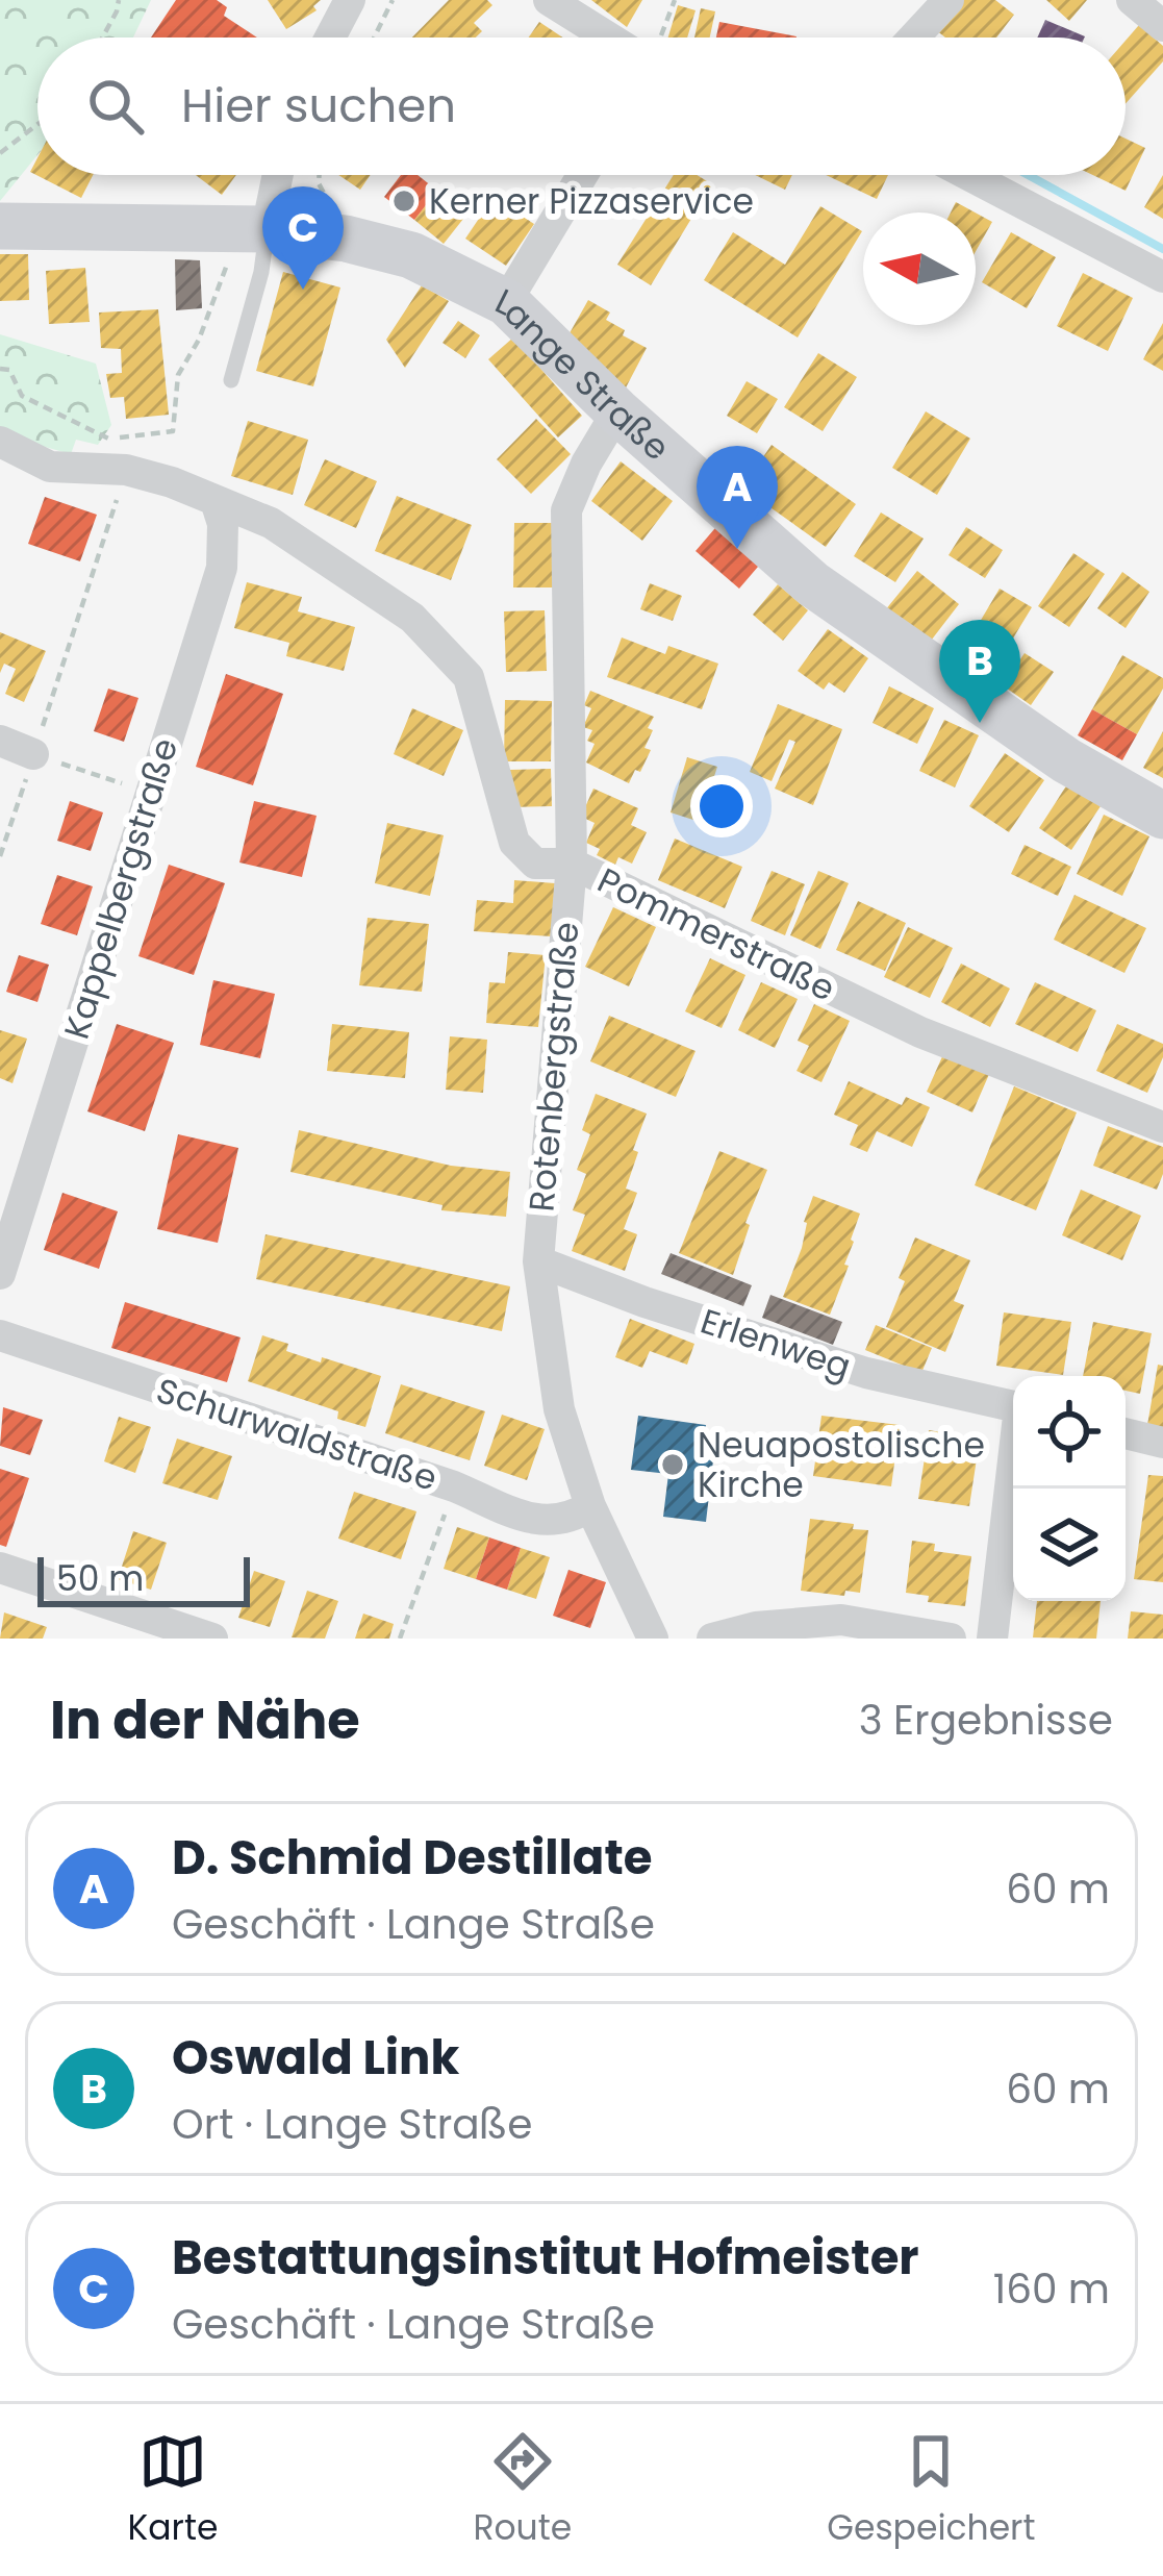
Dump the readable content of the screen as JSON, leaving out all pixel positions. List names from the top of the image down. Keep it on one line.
{"streets":{"main road":["Lange Straße"],"street":["Kappelbergstraße","Pommerstraße","Rotenbergstraße","Erlenweg","Schurwaldstraße"]},"crossings":[["Lange Straße","Rotenbergstraße"],["Kappelbergstraße","Pommerstraße"],["Pommerstraße","Rotenbergstraße"],["Rotenbergstraße","Erlenweg"],["Rotenbergstraße","Schurwaldstraße"]],"places":["Kerner Pizzaservice","Neuapostolische Kirche"],"scale_bar":"50 m","north":"left","page":{"search":"Hier suchen","pins":["C","A","B"],"scale":"50 m","heading":["In der Nähe","3 Ergebnisse"],"list":[{"mark":"A","name":"D. Schmid Destillate","note":"Geschäft · Lange Straße","value":"60 m"},{"mark":"B","name":"Oswald Link","note":"Ort · Lange Straße","value":"60 m"},{"mark":"C","name":"Bestattungsinstitut Hofmeister","note":"Geschäft · Lange Straße","value":"160 m"}],"nav":["Karte","Route","Gespeichert"]}}
